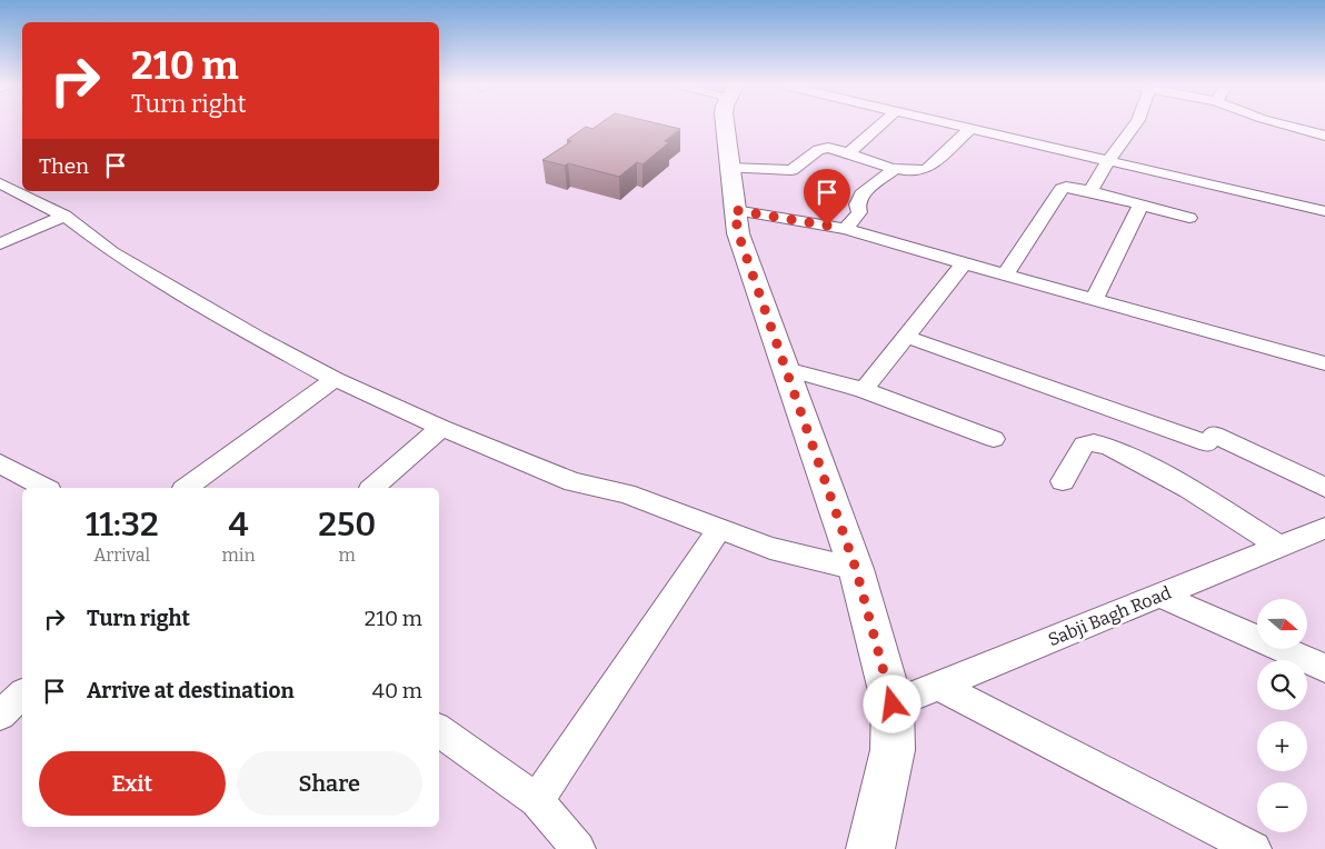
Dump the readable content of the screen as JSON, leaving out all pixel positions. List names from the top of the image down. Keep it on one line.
{"streets":{"street":["Sabji Bagh Road"]},"north":"right","page":{"turn":["210 m","Turn right"],"then":"Then","eta":["11:32","Arrival","4","min","250","m"],"list":[{"name":"Turn right","value":"210 m"},{"name":"Arrive at destination","value":"40 m"}],"map_buttons":["+","−"],"buttons":["Exit","Share"]}}
